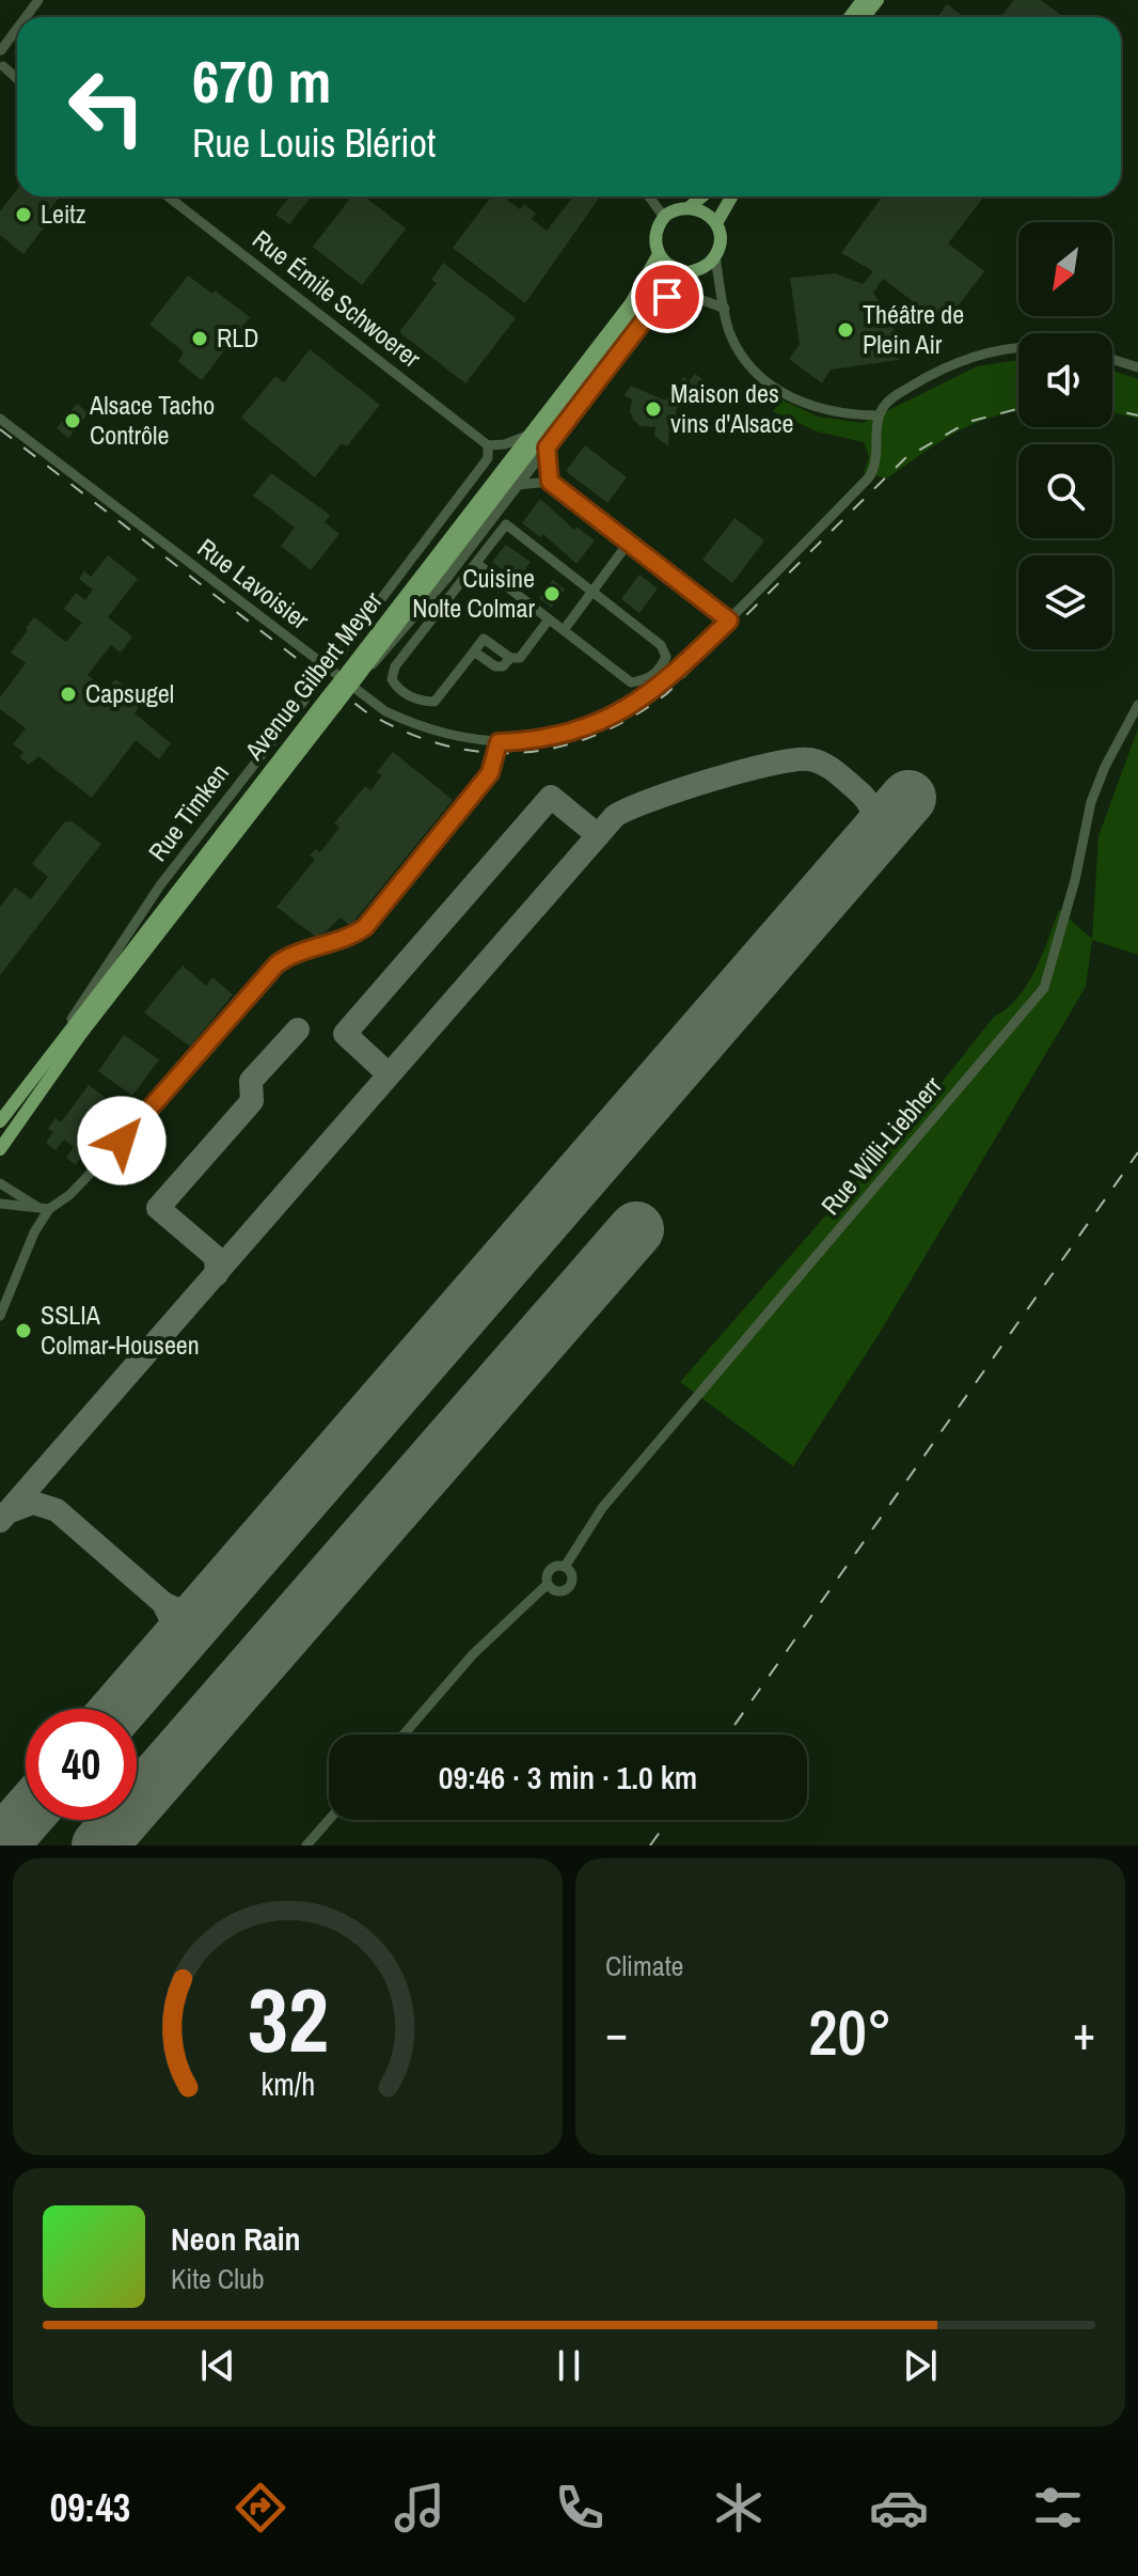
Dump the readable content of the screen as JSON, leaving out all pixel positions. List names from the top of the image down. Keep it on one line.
{"streets":{"main road":["Avenue Gilbert Meyer"],"street":["Rue Émile Schwoerer","Rue Lavoisier","Rue Timken","Rue Willi-Liebherr"]},"crossings":[["Rue Émile Schwoerer","Rue Timken"],["Avenue Gilbert Meyer","Rue Timken"]],"places":["Leitz","Théâtre de Plein Air","RLD","Maison des vins d'Alsace","Alsace Tacho Contrôle","Cuisine Nolte Colmar","Capsugel","SSLIA Colmar-Houseen"],"north":"bottom left","page":{"turn":["670 m","Rue Louis Blériot"],"limit":"40","trip":"09:46 · 3 min · 1.0 km","tile":"Climate","heat":["−","20°","+"],"song":["Neon Rain","Kite Club"],"tabs":"09:43","gauge":["32","km/h"]}}
